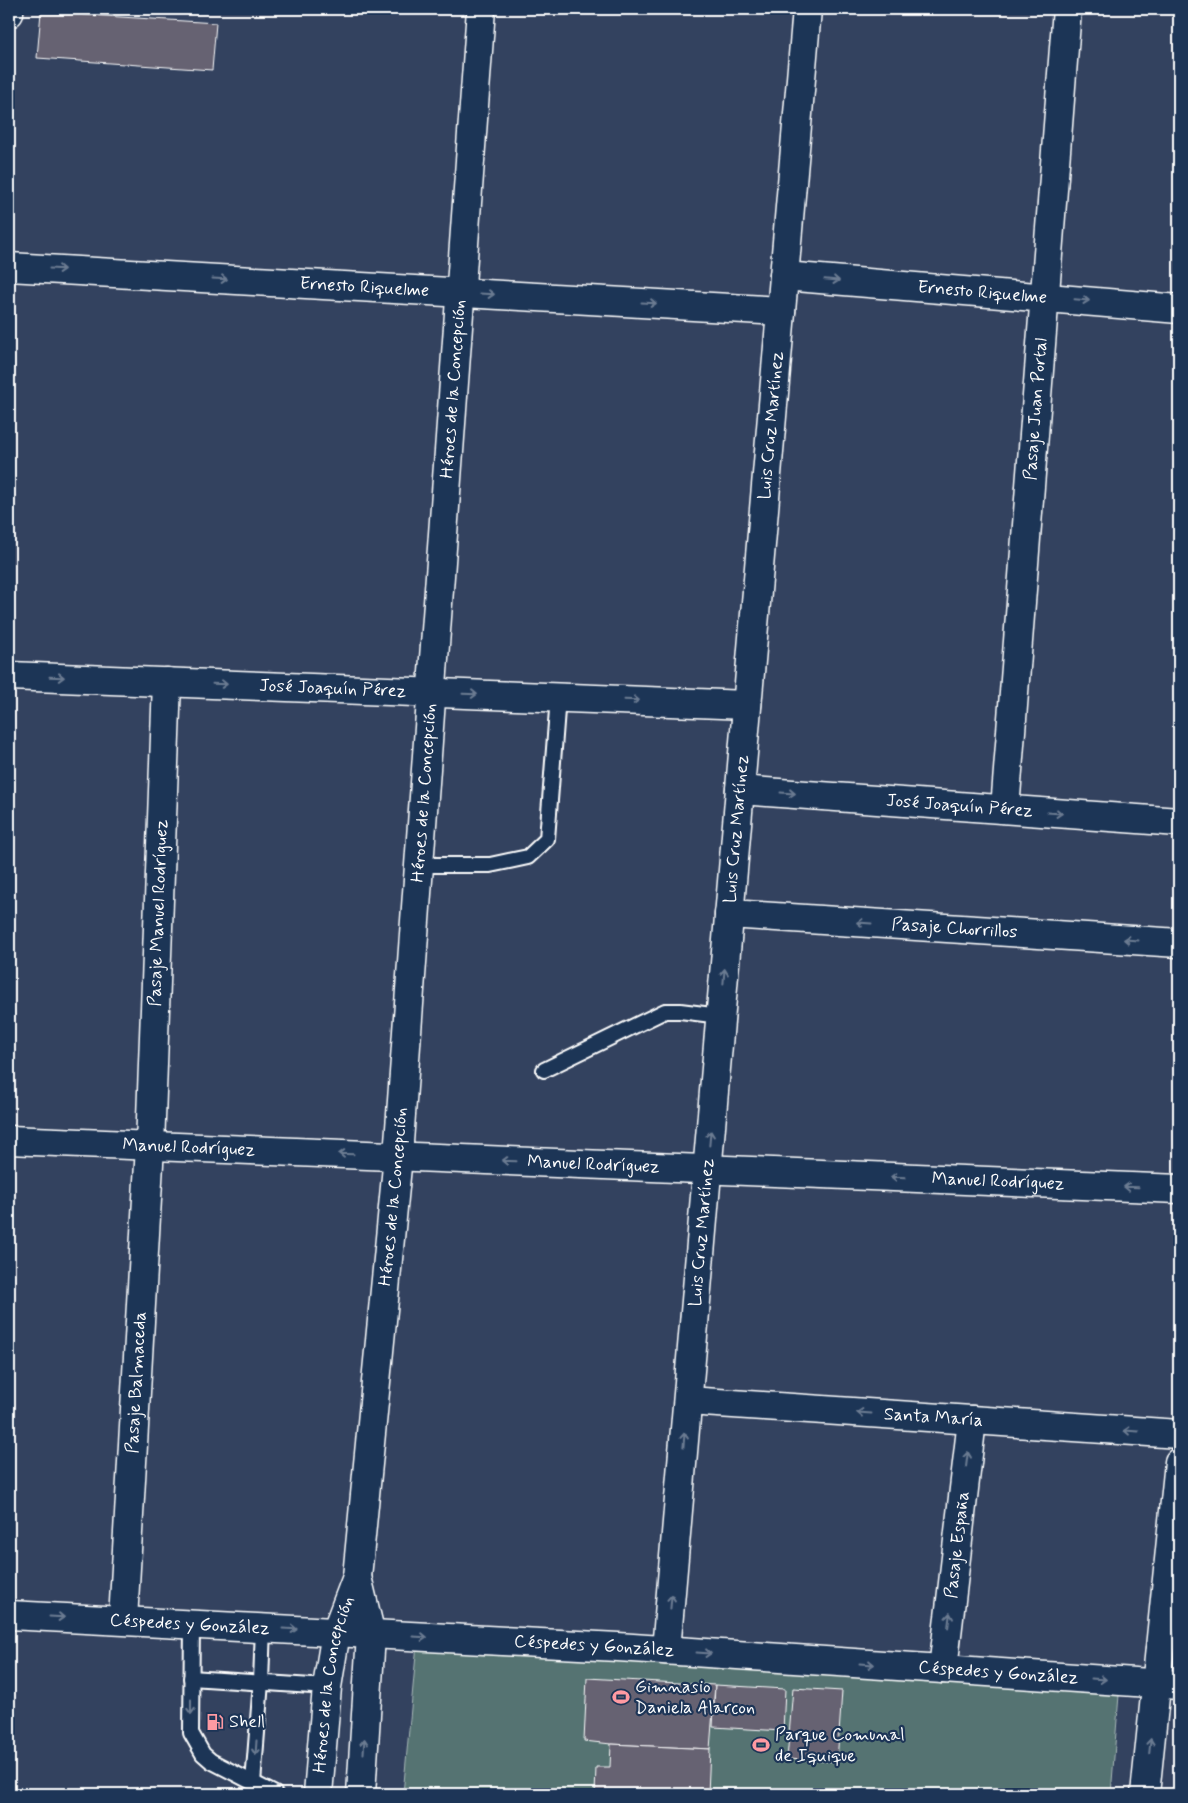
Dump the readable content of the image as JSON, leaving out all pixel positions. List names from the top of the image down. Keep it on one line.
{"streets":{"street":["Ernesto Riquelme","Héroes de la Concepción","Pasaje Juan Portal","Luis Cruz Martínez","José Joaquín Pérez","Pasaje Manuel Rodríguez","Pasaje Chorrillos","Manuel Rodríguez","Pasaje Balmaceda","Santa María","Pasaje España","Céspedes y González"]},"crossings":[["Ernesto Riquelme","Héroes de la Concepción"],["Ernesto Riquelme","Pasaje Juan Portal"],["Ernesto Riquelme","Luis Cruz Martínez"],["Héroes de la Concepción","José Joaquín Pérez"],["Héroes de la Concepción","Manuel Rodríguez"],["Héroes de la Concepción","Céspedes y González"],["Pasaje Juan Portal","José Joaquín Pérez"],["Luis Cruz Martínez","José Joaquín Pérez"],["Luis Cruz Martínez","Pasaje Chorrillos"],["Luis Cruz Martínez","Manuel Rodríguez"],["Luis Cruz Martínez","Santa María"],["Luis Cruz Martínez","Céspedes y González"],["José Joaquín Pérez","Pasaje Manuel Rodríguez"],["Pasaje Manuel Rodríguez","Manuel Rodríguez"],["Pasaje Manuel Rodríguez","Pasaje Balmaceda"],["Manuel Rodríguez","Pasaje Balmaceda"],["Pasaje Balmaceda","Céspedes y González"],["Santa María","Pasaje España"],["Pasaje España","Céspedes y González"]],"one_way":["Ernesto Riquelme","José Joaquín Pérez","Pasaje Chorrillos","Manuel Rodríguez","Santa María","Céspedes y González"],"places":{"sports":["Gimnasio Daniela Alarcon","Parque Comunal de Iquique"],"fuel station":["Shell"]}}
